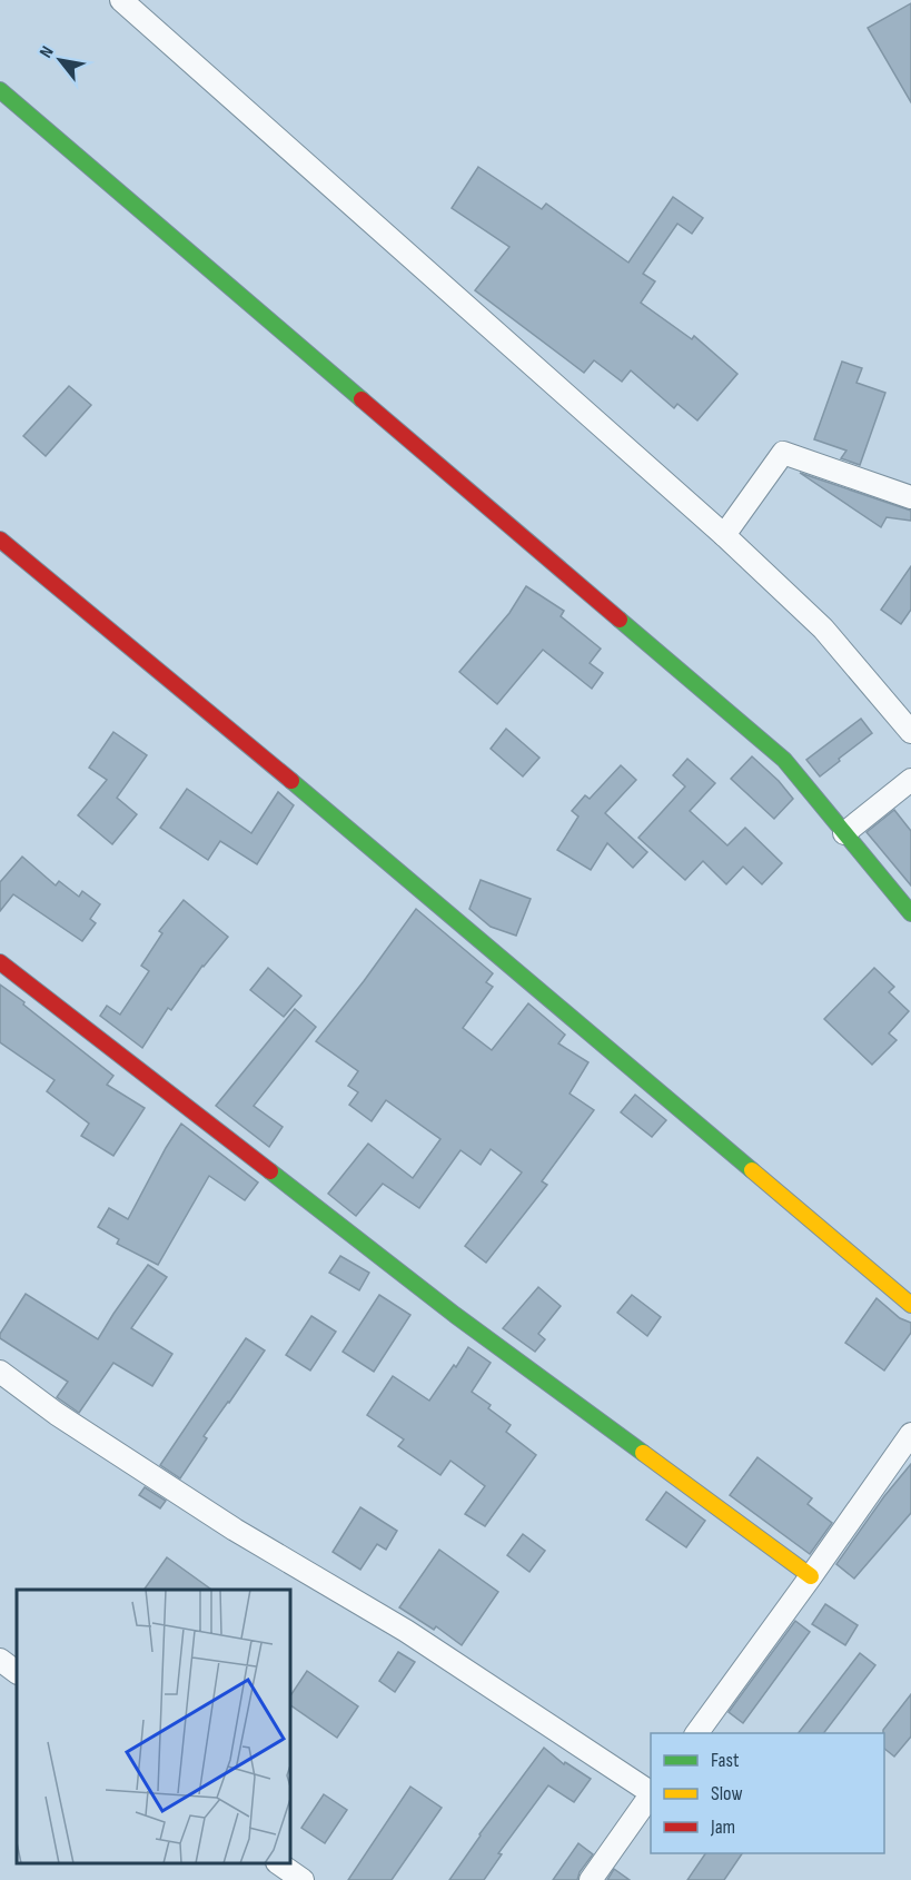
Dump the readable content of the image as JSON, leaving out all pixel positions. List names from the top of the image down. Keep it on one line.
{"legend":["Fast","Slow","Jam"],"north":"top left"}
